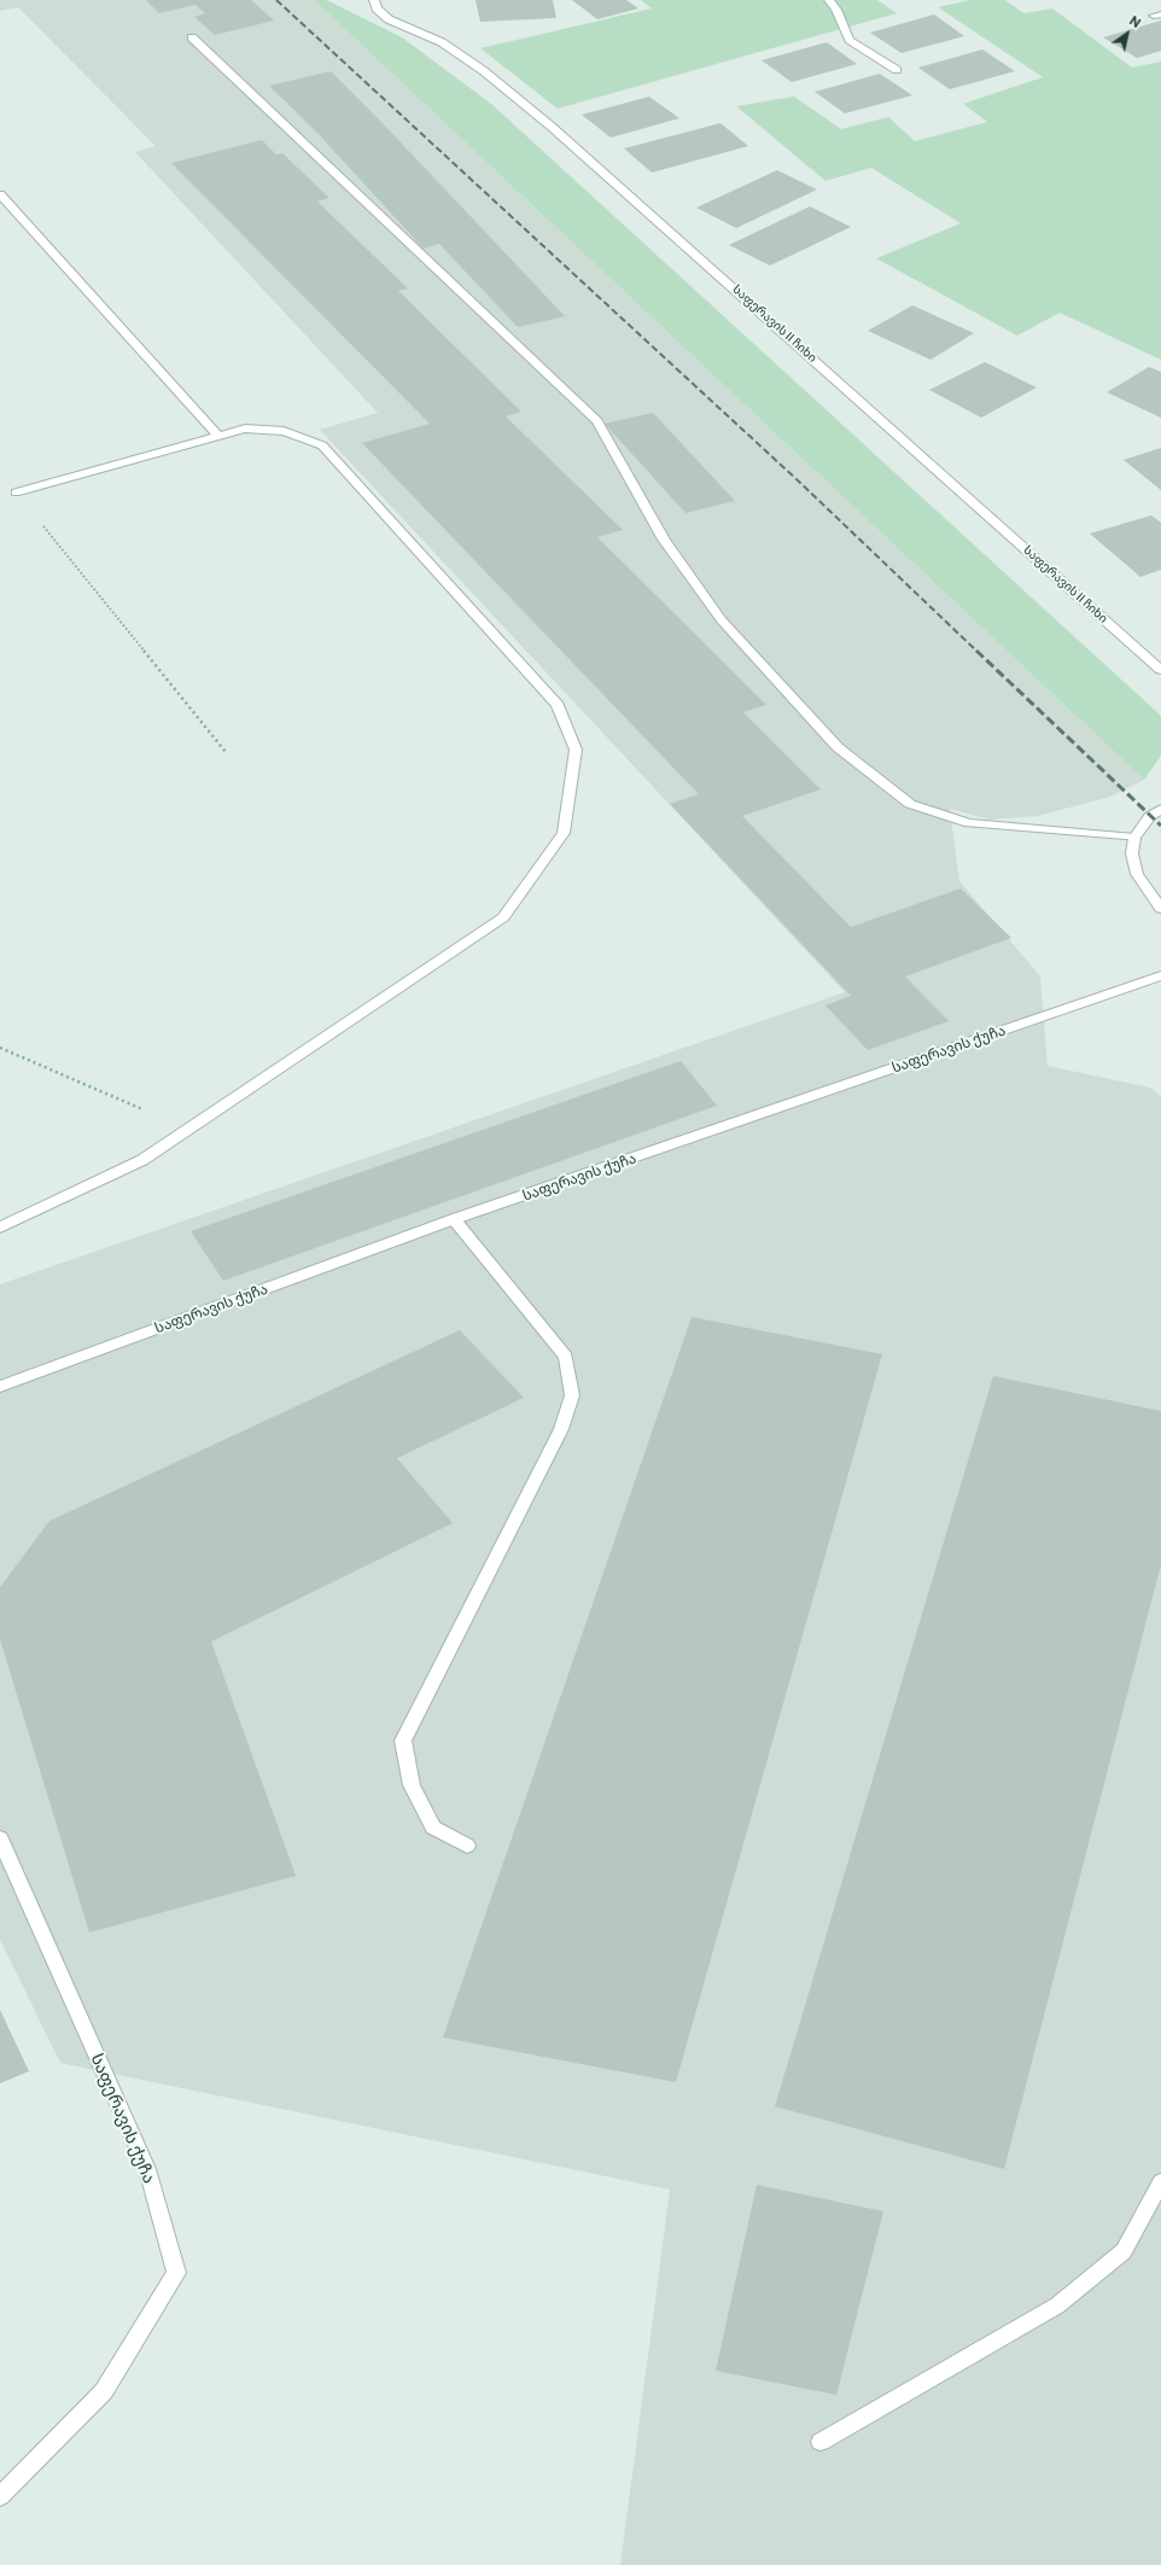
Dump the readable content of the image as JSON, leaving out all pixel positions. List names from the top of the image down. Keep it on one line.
{"streets":{"street":["საფერავის II ჩიხი","საფერავის ქუჩა"]},"north":"top right"}
